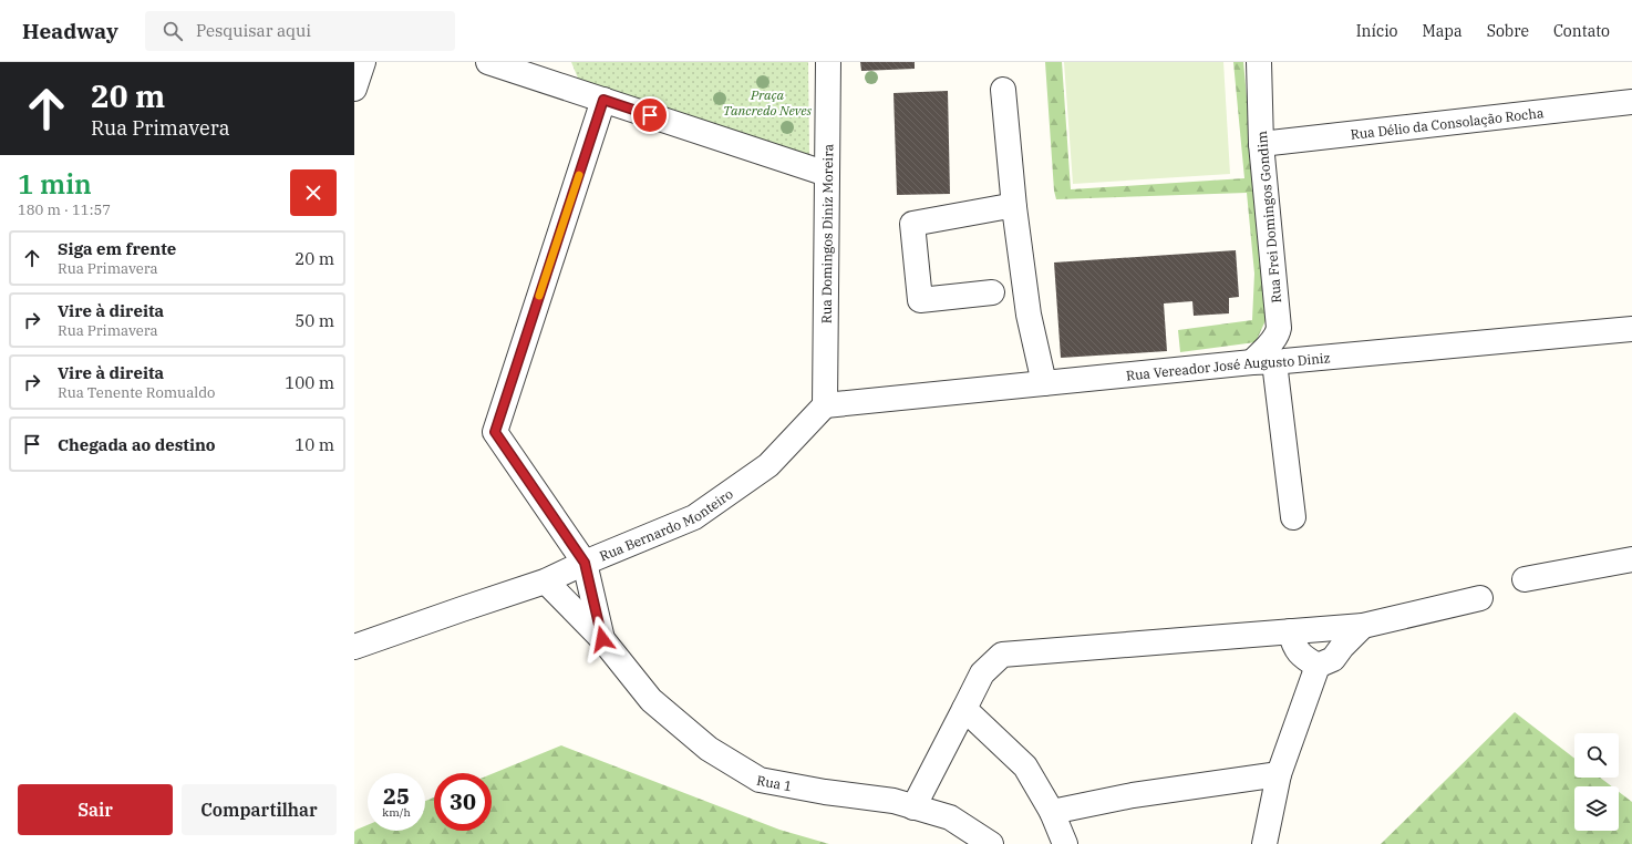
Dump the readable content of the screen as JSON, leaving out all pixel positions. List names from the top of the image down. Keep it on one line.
{"streets":{"street":["Rua Délio da Consolação Rocha","Rua Frei Domingos Gondim","Rua Domingos Diniz Moreira","Rua Vereador José Augusto Diniz","Rua Bernardo Monteiro","Rua 1"]},"crossings":[["Rua Délio da Consolação Rocha","Rua Frei Domingos Gondim"],["Rua Frei Domingos Gondim","Rua Vereador José Augusto Diniz"],["Rua Domingos Diniz Moreira","Rua Vereador José Augusto Diniz"],["Rua Domingos Diniz Moreira","Rua Bernardo Monteiro"],["Rua Vereador José Augusto Diniz","Rua Bernardo Monteiro"],["Rua Bernardo Monteiro","Rua 1"]],"parks":["Praça Tancredo Neves"],"page":{"header":"Headway","search":"Pesquisar aqui","nav":["Início","Mapa","Sobre","Contato"],"turn":["20 m","Rua Primavera"],"heading":["1 min","180 m · 11:57"],"list":[{"name":"Siga em frente","note":"Rua Primavera","value":"20 m"},{"name":"Vire à direita","note":"Rua Primavera","value":"50 m"},{"name":"Vire à direita","note":"Rua Tenente Romualdo","value":"100 m"},{"name":"Chegada ao destino","value":"10 m"}],"speed":"25 km/h","limit":"30","buttons":["Sair","Compartilhar"]}}
